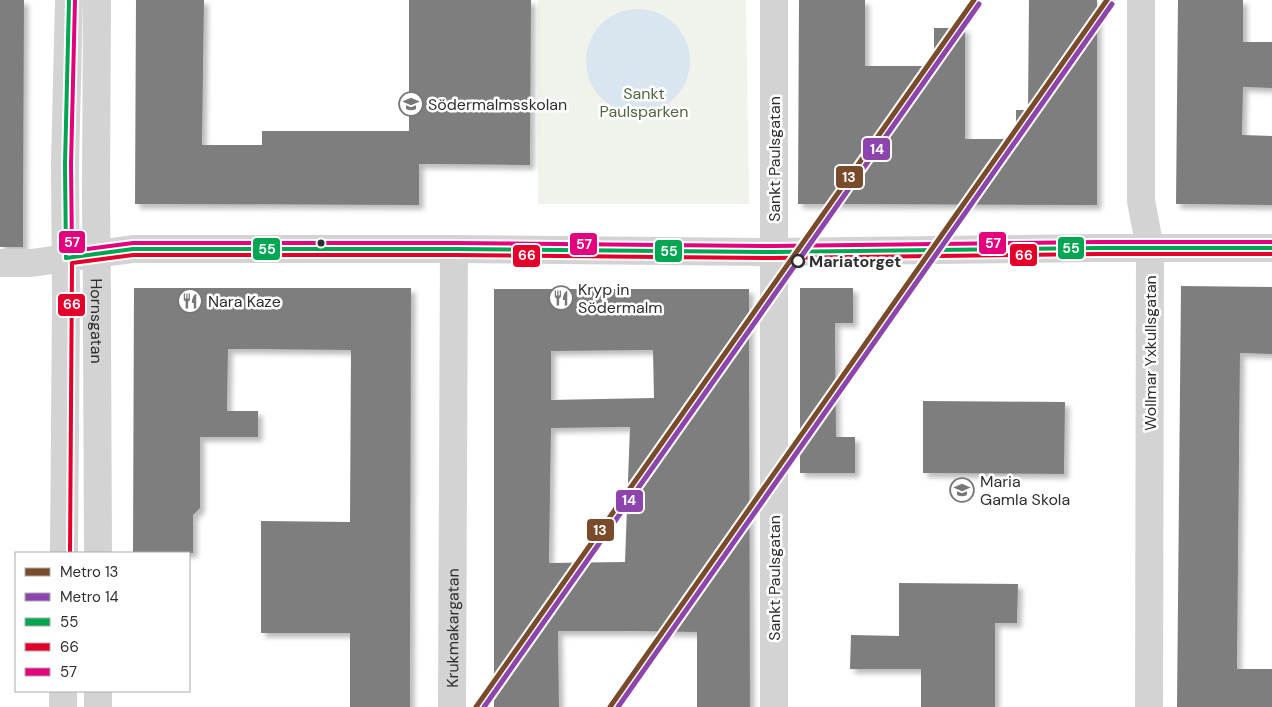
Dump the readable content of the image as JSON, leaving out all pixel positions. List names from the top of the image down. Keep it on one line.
{"streets":{"street":["Sankt Paulsgatan","Hornsgatan","Wollmar Yxkullsgatan","Krukmakargatan"]},"parks":["Sankt Paulsparken"],"places":{"school or university":["Södermalmsskolan","Maria Gamla Skola"],"other":["Mariatorget"],"restaurant":["Kryp in Södermalm","Nara Kaze"]},"lines":["metro line 13","transit line 55","transit line 57","metro line 14","transit line 66"],"legend":["Metro 13","Metro 14","55","66","57"]}
